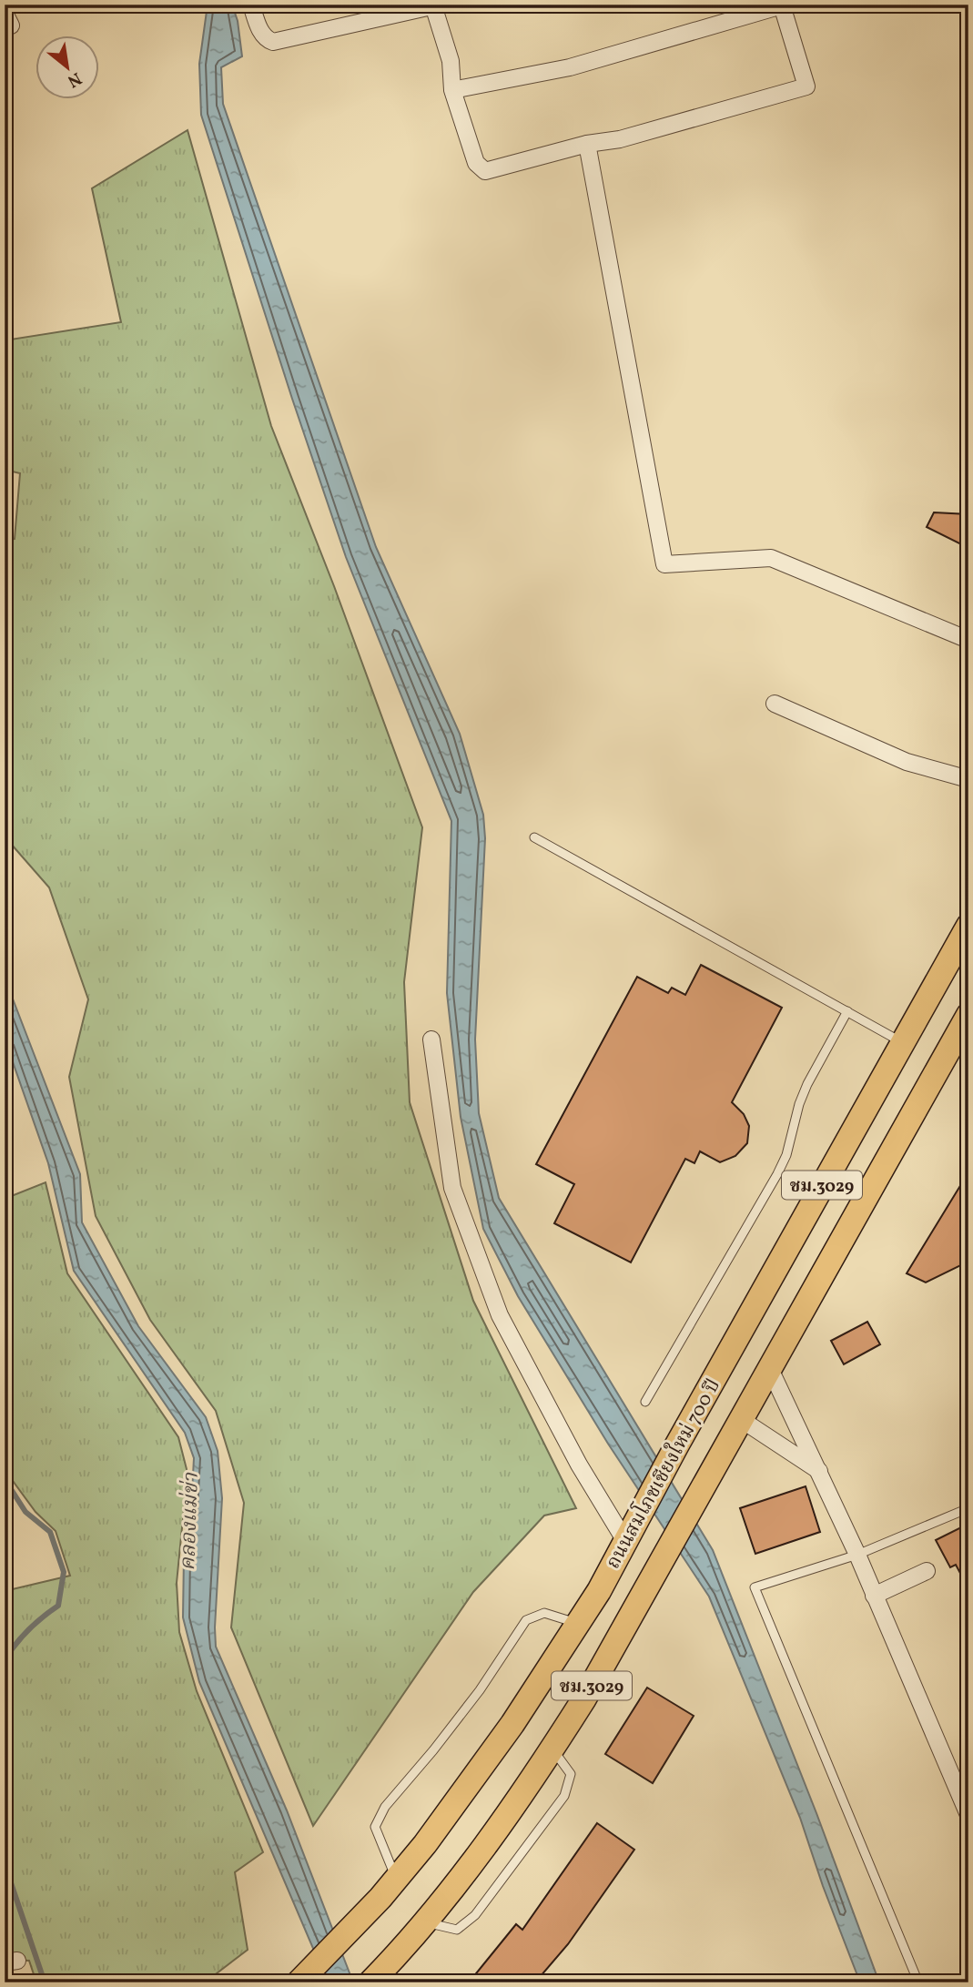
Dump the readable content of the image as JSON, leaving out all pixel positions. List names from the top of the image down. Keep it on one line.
{"streets":{"main road":["ชม.3029","ถนนสมโภชเชียงใหม่ 700 ปี"]},"water":["คลองแม่ข่า"],"north":"bottom right"}
